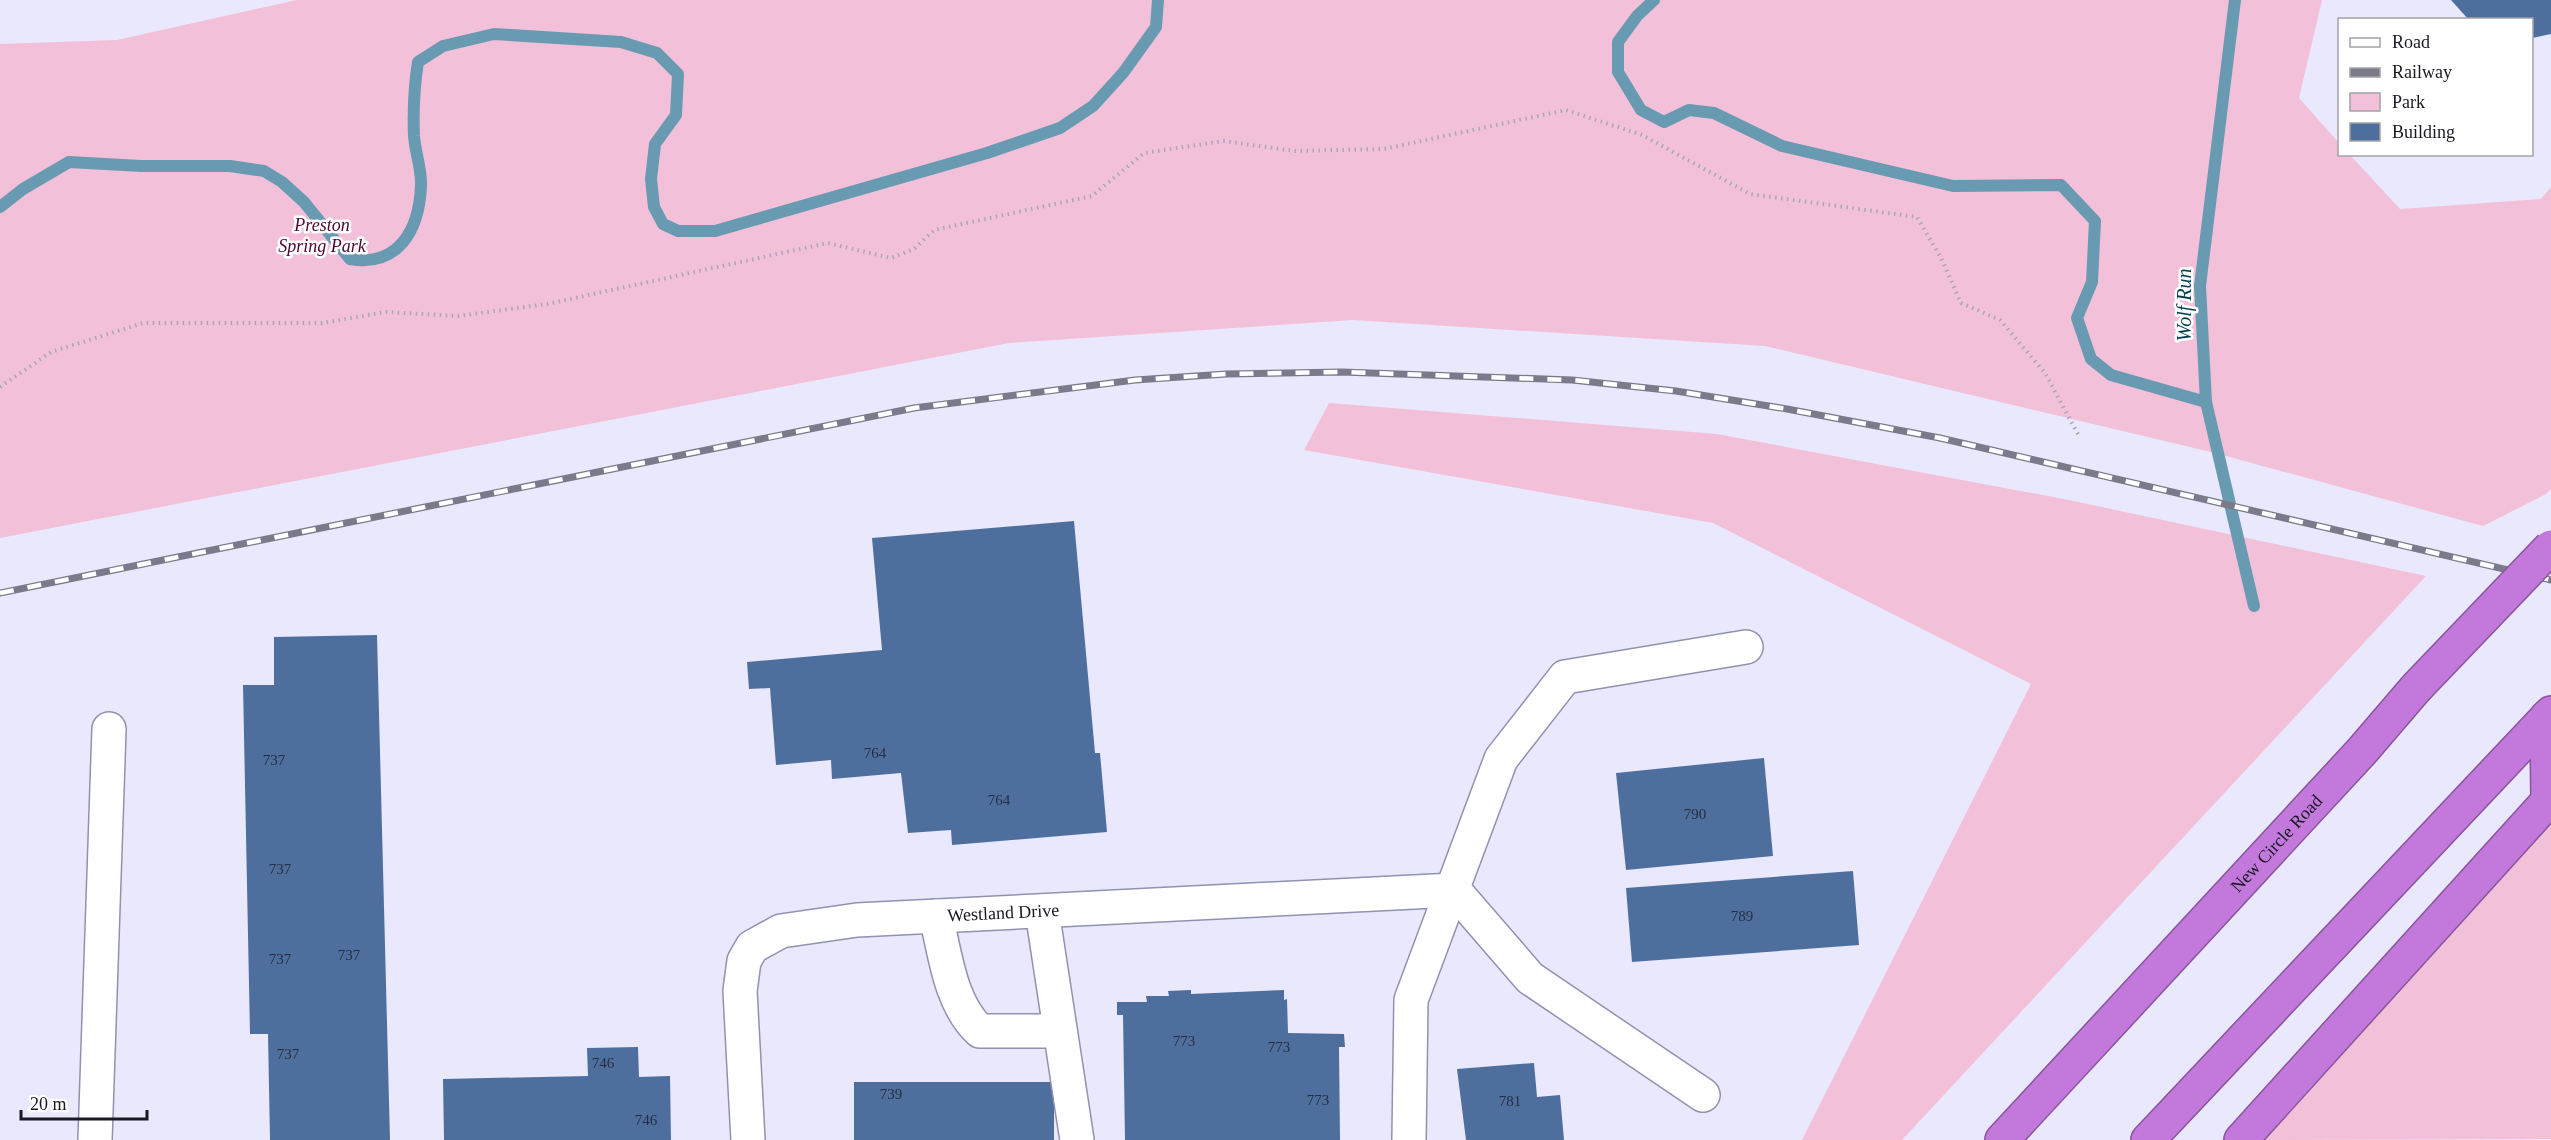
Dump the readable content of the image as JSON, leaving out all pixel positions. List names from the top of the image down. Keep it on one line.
{"streets":{"highway":["New Circle Road"],"street":["Westland Drive"]},"water":["Wolf Run"],"parks":["Preston Spring Park"],"house_numbers":["764","737","764","790","737","789","737","737","773","773","737","746","739","773","781","746"],"legend":["Road","Railway","Park","Building"],"scale_bar":"20 m"}
